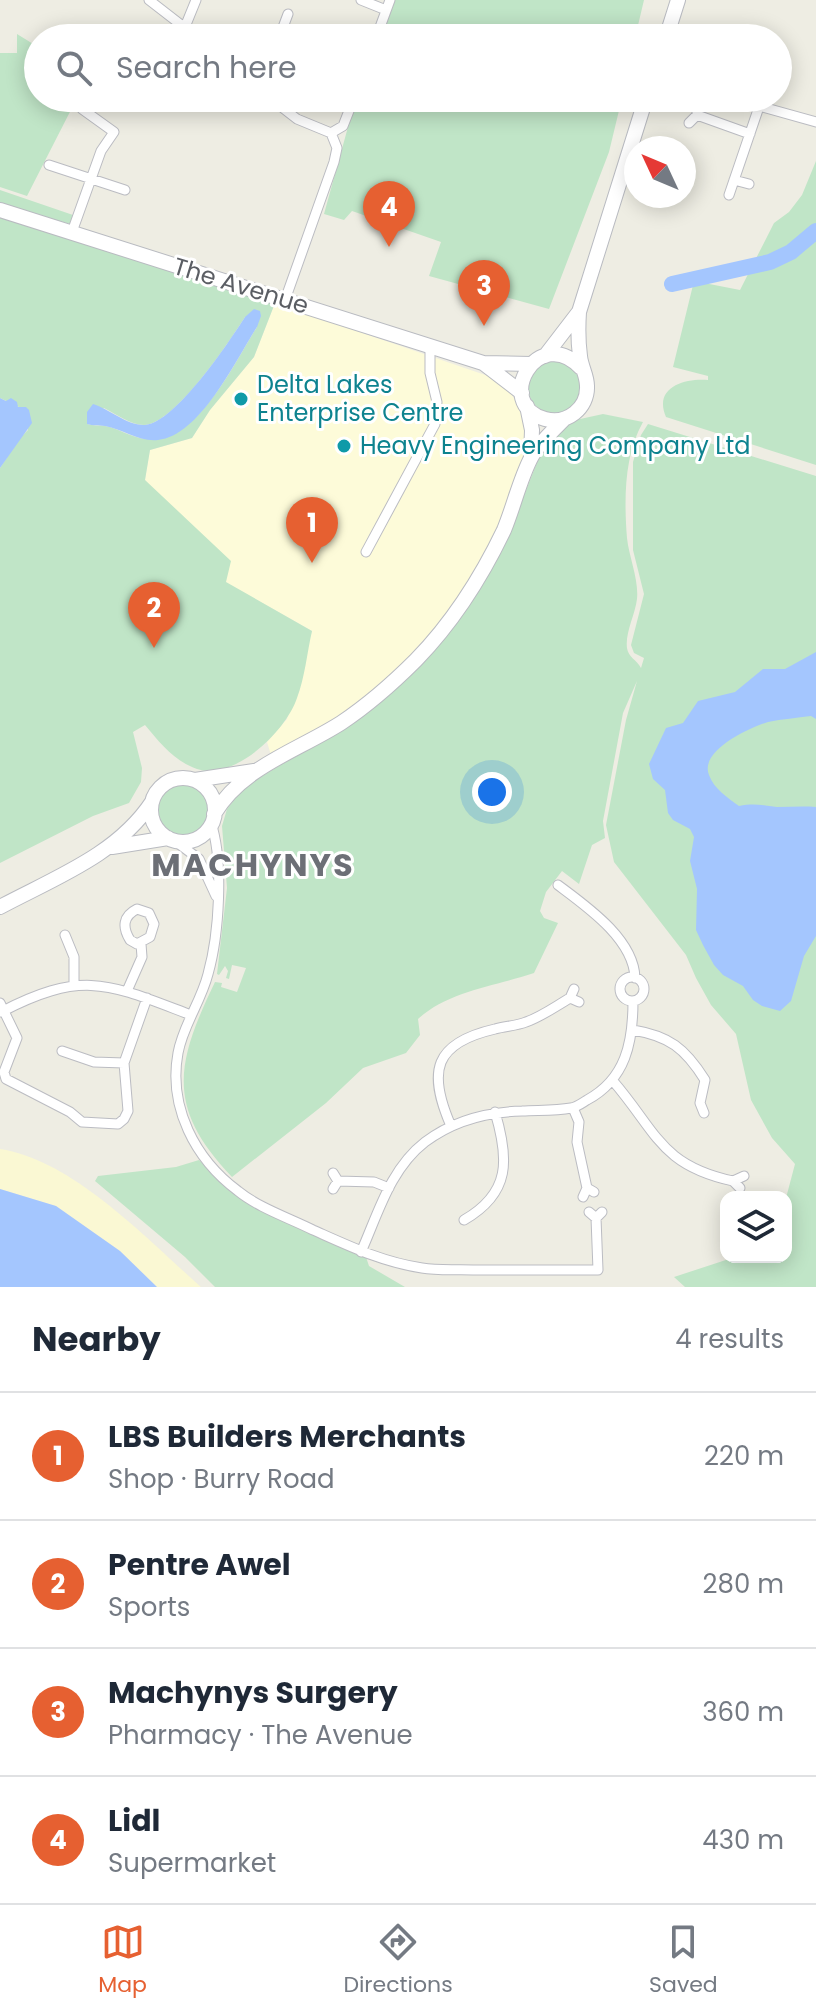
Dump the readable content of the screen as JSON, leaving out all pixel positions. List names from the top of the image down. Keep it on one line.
{"streets":{"main road":["The Avenue"]},"districts":["MACHYNYS"],"places":["Delta Lakes Enterprise Centre","Heavy Engineering Company Ltd"],"north":"top left","page":{"search":"Search here","pins":["4","3","1","2"],"heading":["Nearby","4 results"],"list":[{"mark":"1","name":"LBS Builders Merchants","note":"Shop · Burry Road","value":"220 m"},{"mark":"2","name":"Pentre Awel","note":"Sports","value":"280 m"},{"mark":"3","name":"Machynys Surgery","note":"Pharmacy · The Avenue","value":"360 m"},{"mark":"4","name":"Lidl","note":"Supermarket","value":"430 m"}],"nav":["Map","Directions","Saved"]}}
